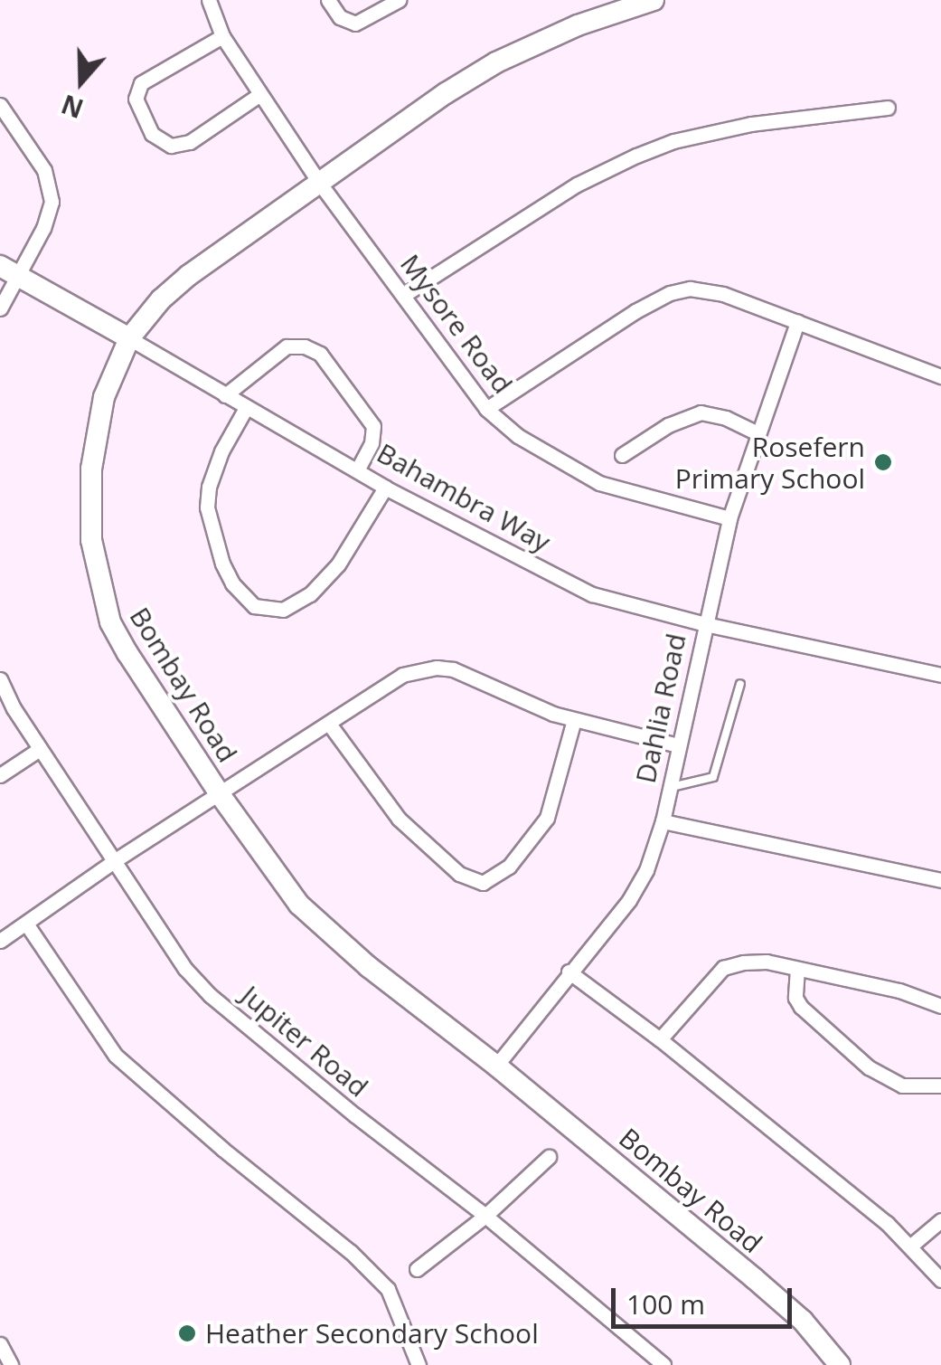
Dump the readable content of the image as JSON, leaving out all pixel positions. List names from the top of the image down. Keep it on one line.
{"streets":{"street":["Mysore Road","Bahambra Way","Bombay Road","Dahlia Road","Jupiter Road"]},"crossings":[["Mysore Road","Bombay Road"],["Mysore Road","Dahlia Road"],["Bahambra Way","Bombay Road"],["Bahambra Way","Dahlia Road"],["Bombay Road","Dahlia Road"]],"places":["Rosefern Primary School","Heather Secondary School"],"scale_bar":"100 m","north":"bottom"}
